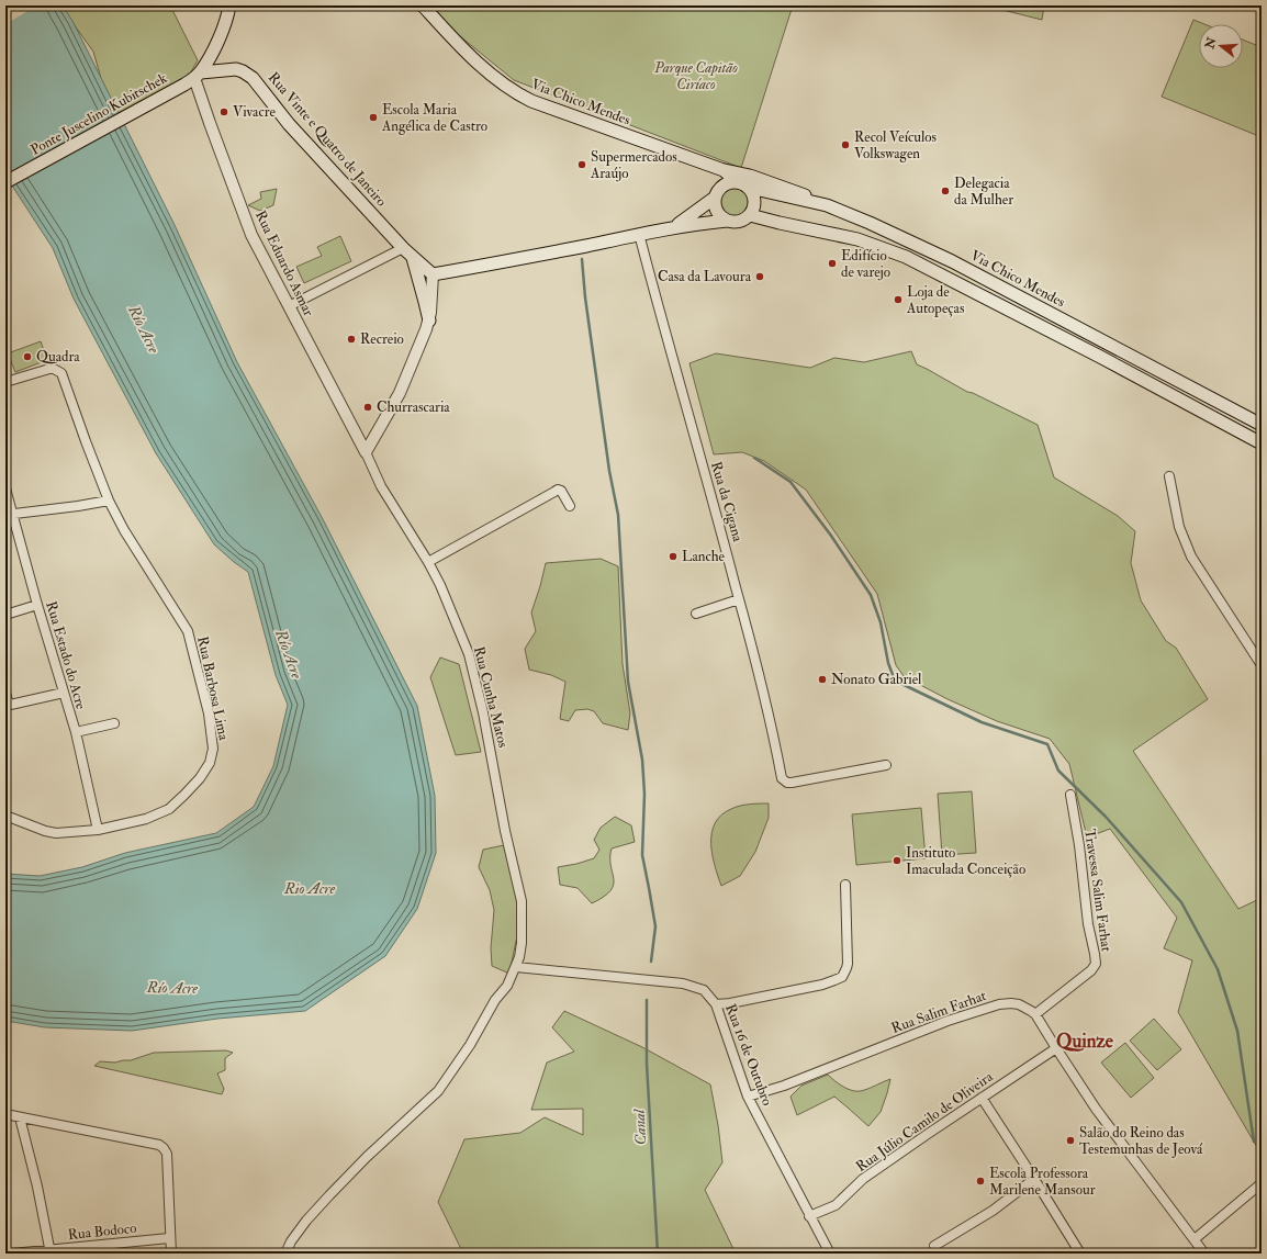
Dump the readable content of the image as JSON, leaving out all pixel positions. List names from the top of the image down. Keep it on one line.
{"streets":{"main road":["Via Chico Mendes","Ponte Juscelino Kubitschek","Rua Vinte e Quatro de Janeiro"],"street":["Rua Eduardo Asmar","Rua da Cigana","Rua Estado do Acre","Rua Barbosa Lima","Rua Cunha Matos","Travessa Salim Farhat","Rua Salim Farhat","Rua 16 de Outubro","Rua Júlio Camilo de Oliveira","Rua Bodoco"]},"crossings":[["Ponte Juscelino Kubitschek","Rua Vinte e Quatro de Janeiro"],["Ponte Juscelino Kubitschek","Rua Eduardo Asmar"],["Rua Vinte e Quatro de Janeiro","Rua Eduardo Asmar"],["Rua Eduardo Asmar","Rua Cunha Matos"],["Rua Estado do Acre","Rua Barbosa Lima"],["Rua Cunha Matos","Rua 16 de Outubro"],["Travessa Salim Farhat","Rua Salim Farhat"],["Rua Salim Farhat","Rua 16 de Outubro"],["Rua 16 de Outubro","Rua Júlio Camilo de Oliveira"]],"districts":["Quinze"],"water":["Río Acre","Rio Acre","Canal"],"parks":["Parque Capitão Ciríaco"],"places":["Vivacre","Escola Maria Angélica de Castro","Recol Veículos Volkswagen","Supermercados Araújo","Delegacia da Mulher","Edifício de varejo","Casa da Lavoura","Loja de Autopeças","Recreio","Quadra","Churrascaria","Lanche","Nonato Gabriel","Instituto Imaculada Conceição","Salão do Reino das Testemunhas de Jeová","Escola Professora Marilene Mansour"],"north":"left"}
